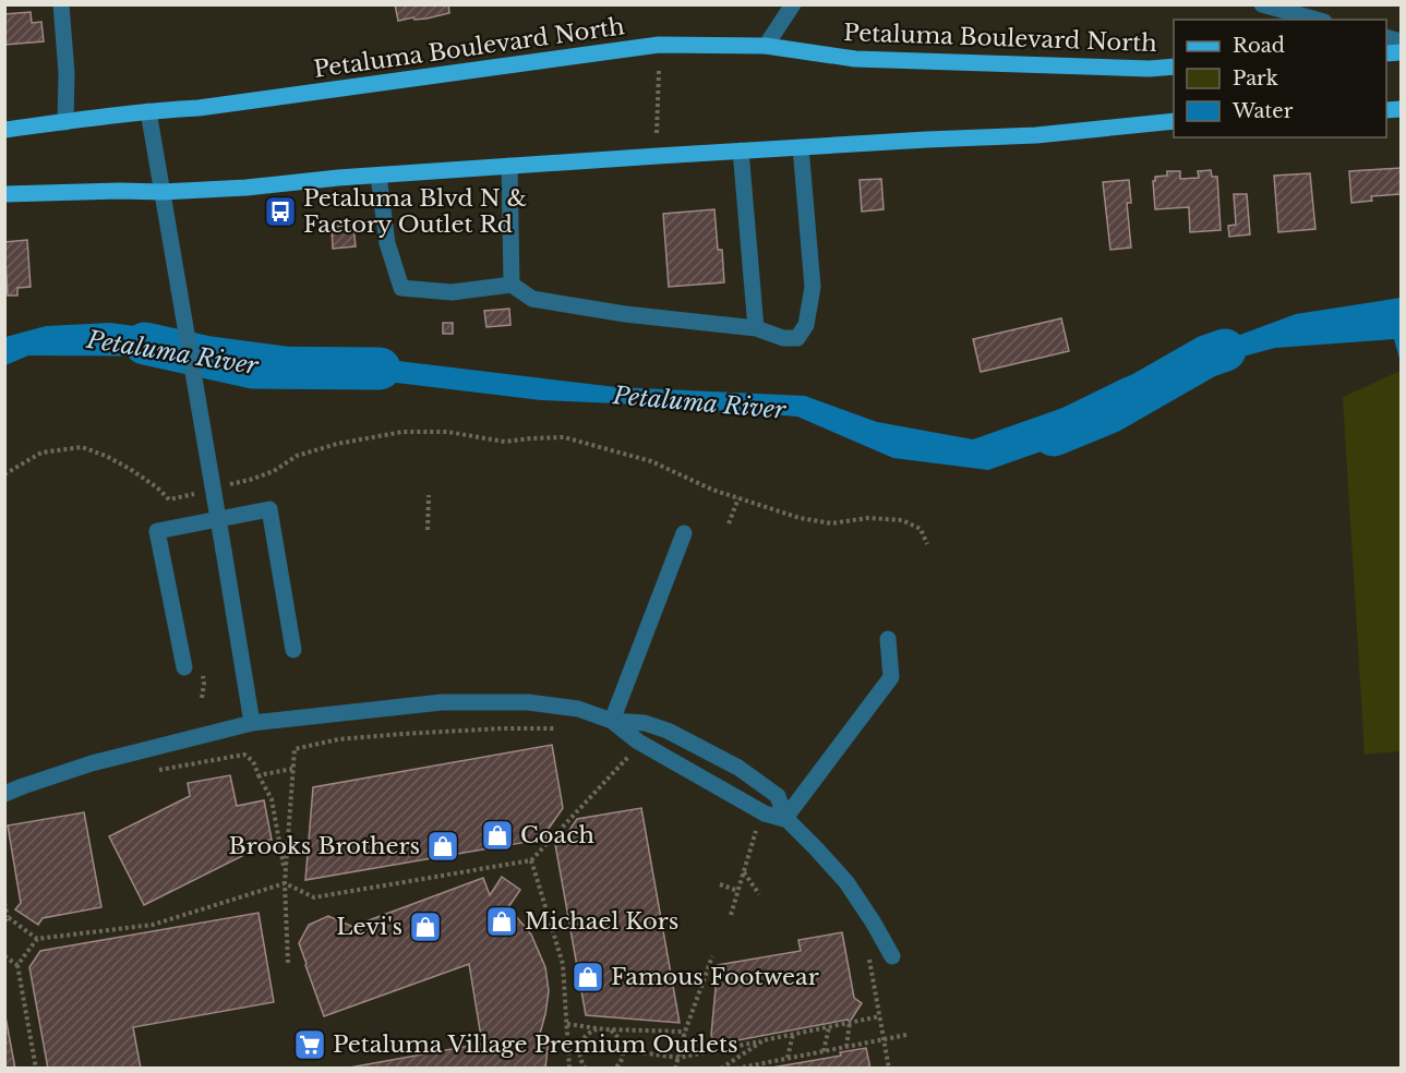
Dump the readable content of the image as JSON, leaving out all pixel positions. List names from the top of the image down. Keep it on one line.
{"streets":{"main road":["Petaluma Boulevard North"]},"water":["Petaluma River"],"places":{"bus stop":["Petaluma Blvd N & Factory Outlet Rd"],"shop":["Coach","Brooks Brothers","Michael Kors","Levi's","Famous Footwear"],"supermarket":["Petaluma Village Premium Outlets"]},"legend":["Road","Park","Water"]}
